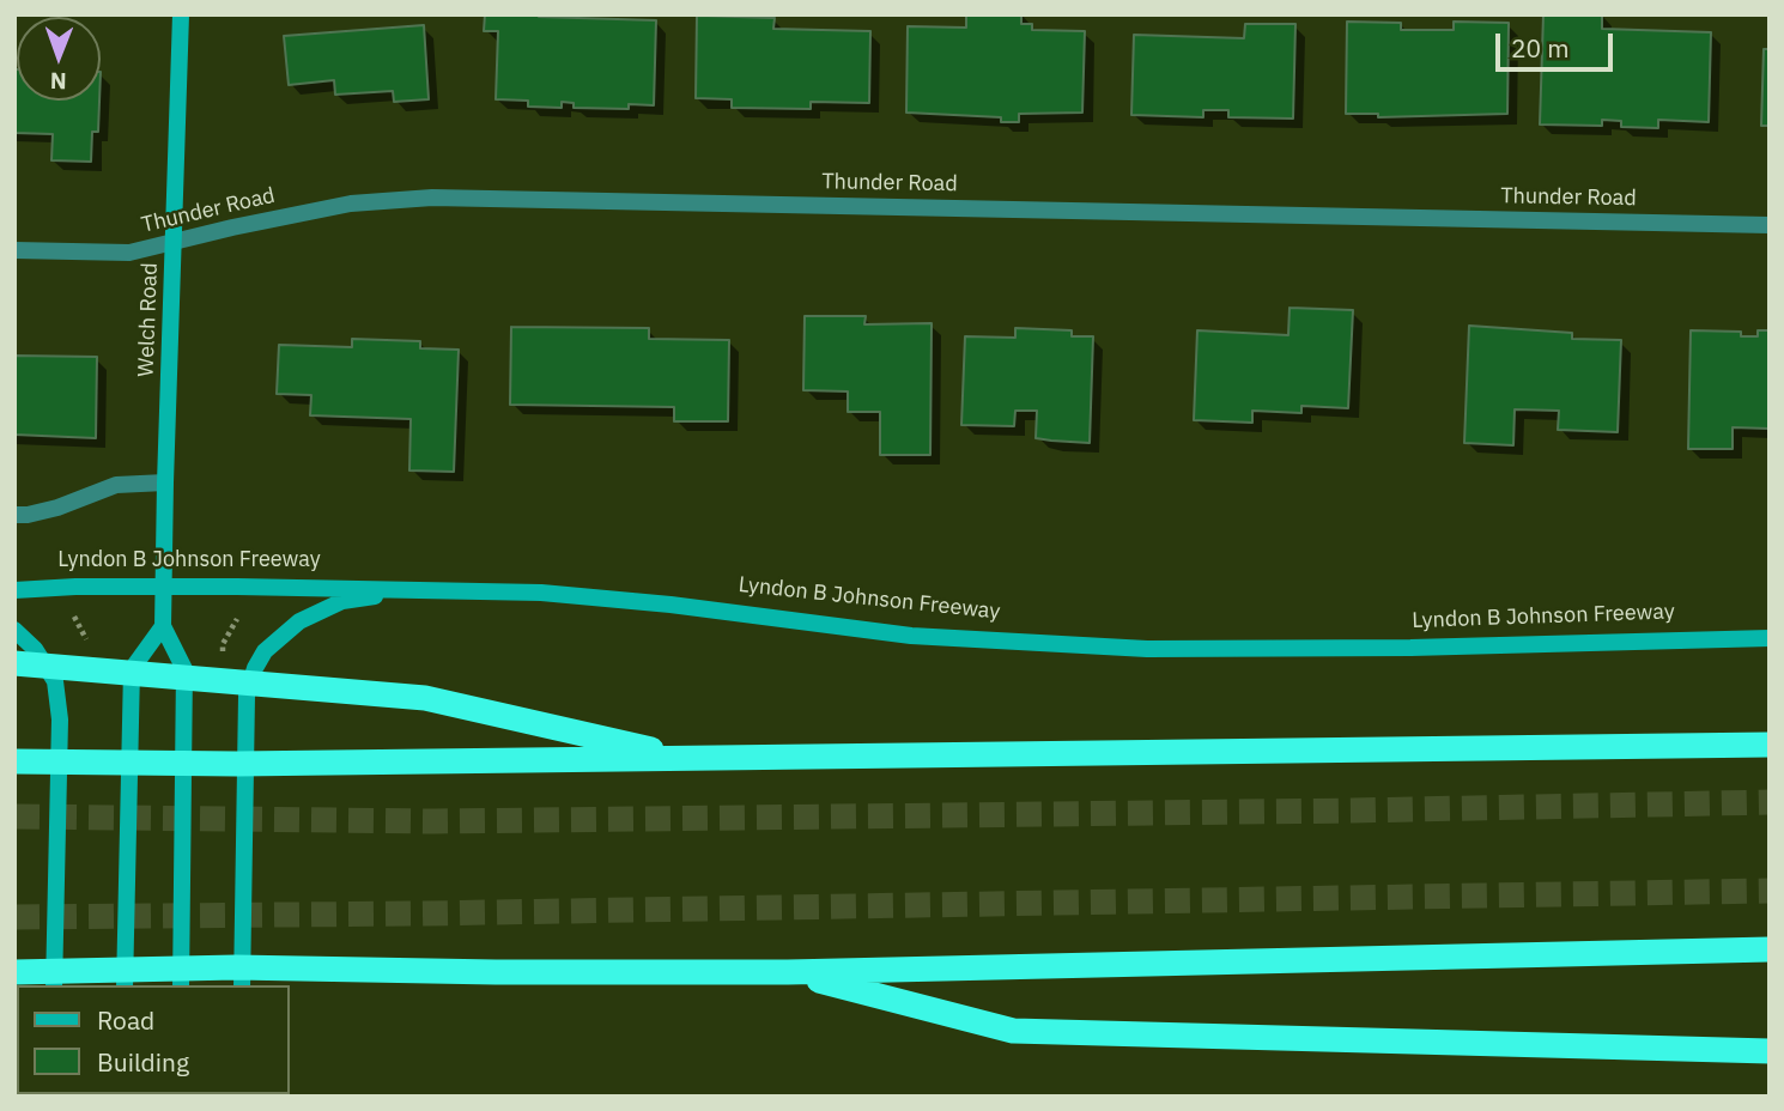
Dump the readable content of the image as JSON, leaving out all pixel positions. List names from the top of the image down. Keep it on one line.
{"streets":{"main road":["Welch Road","Lyndon B Johnson Freeway"],"street":["Thunder Road"]},"crossings":[["Thunder Road","Welch Road"],["Welch Road","Lyndon B Johnson Freeway"]],"legend":["Road","Building"],"scale_bar":"20 m","north":"bottom"}
